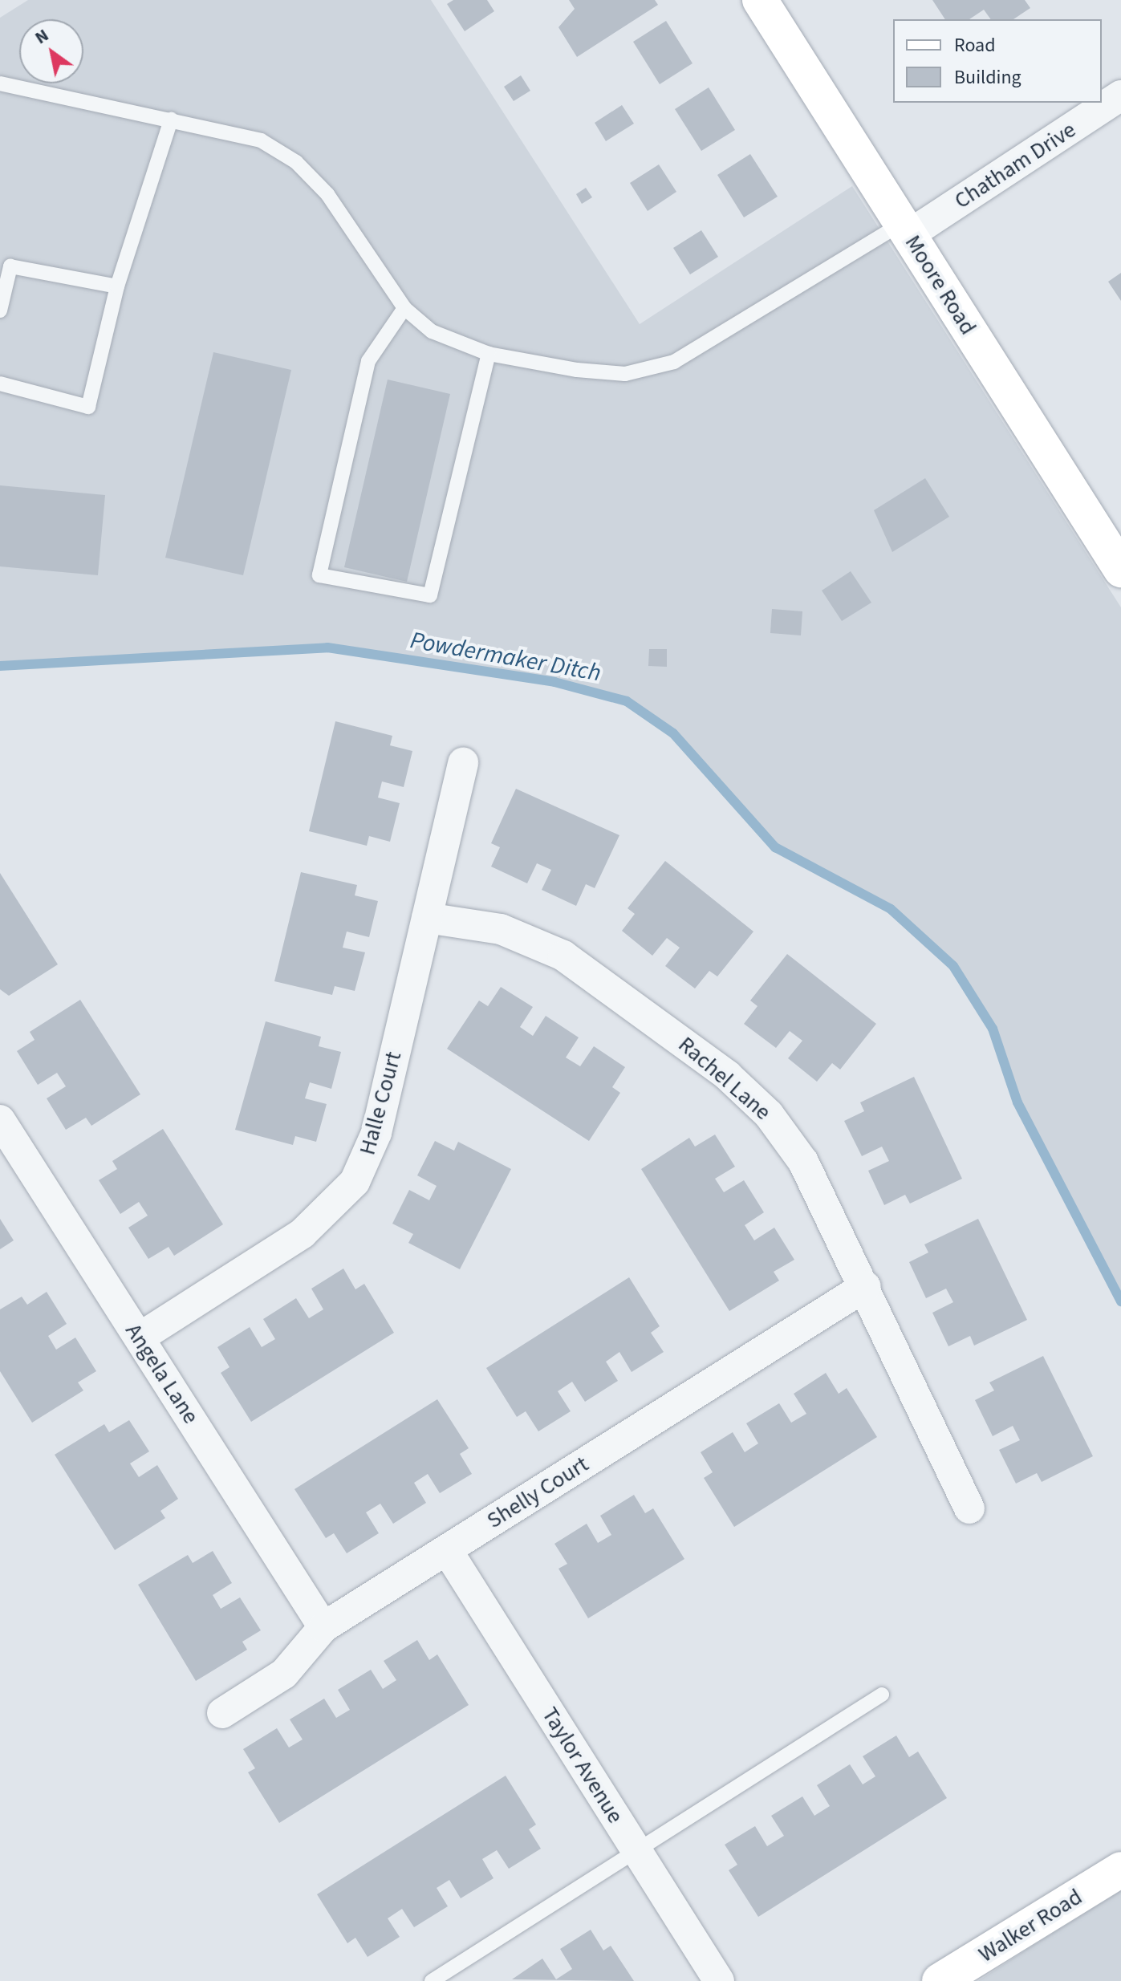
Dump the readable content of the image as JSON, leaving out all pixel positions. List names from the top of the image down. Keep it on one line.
{"streets":{"street":["Chatham Drive","Moore Road","Rachel Lane","Halle Court","Angela Lane","Shelly Court","Taylor Avenue","Walker Road"]},"crossings":[["Chatham Drive","Moore Road"],["Rachel Lane","Halle Court"],["Rachel Lane","Shelly Court"],["Halle Court","Angela Lane"],["Angela Lane","Shelly Court"],["Shelly Court","Taylor Avenue"]],"water":["Powdermaker Ditch"],"legend":["Road","Building"],"north":"top left"}
